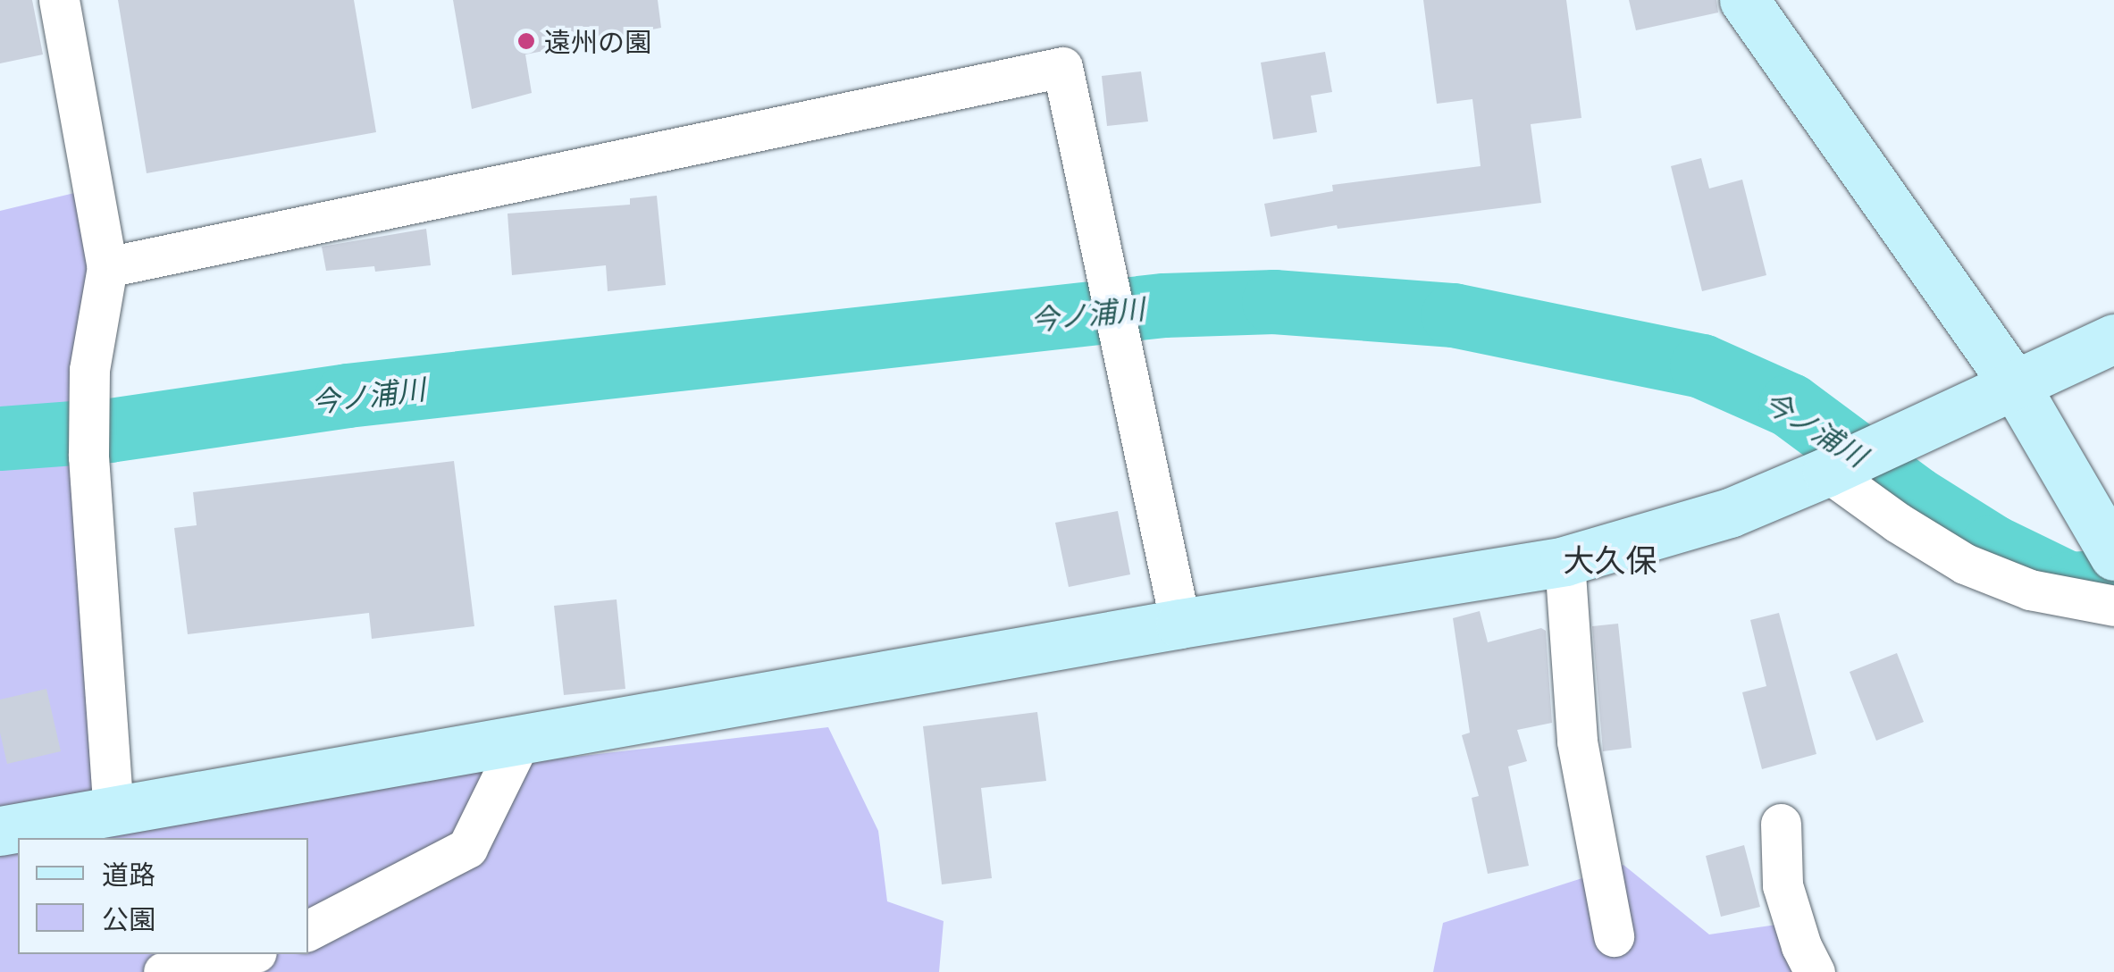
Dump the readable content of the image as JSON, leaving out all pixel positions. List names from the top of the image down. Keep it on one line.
{"districts":["大久保"],"water":["今ノ浦川"],"places":["遠州の園"],"legend":["道路","公園"]}
